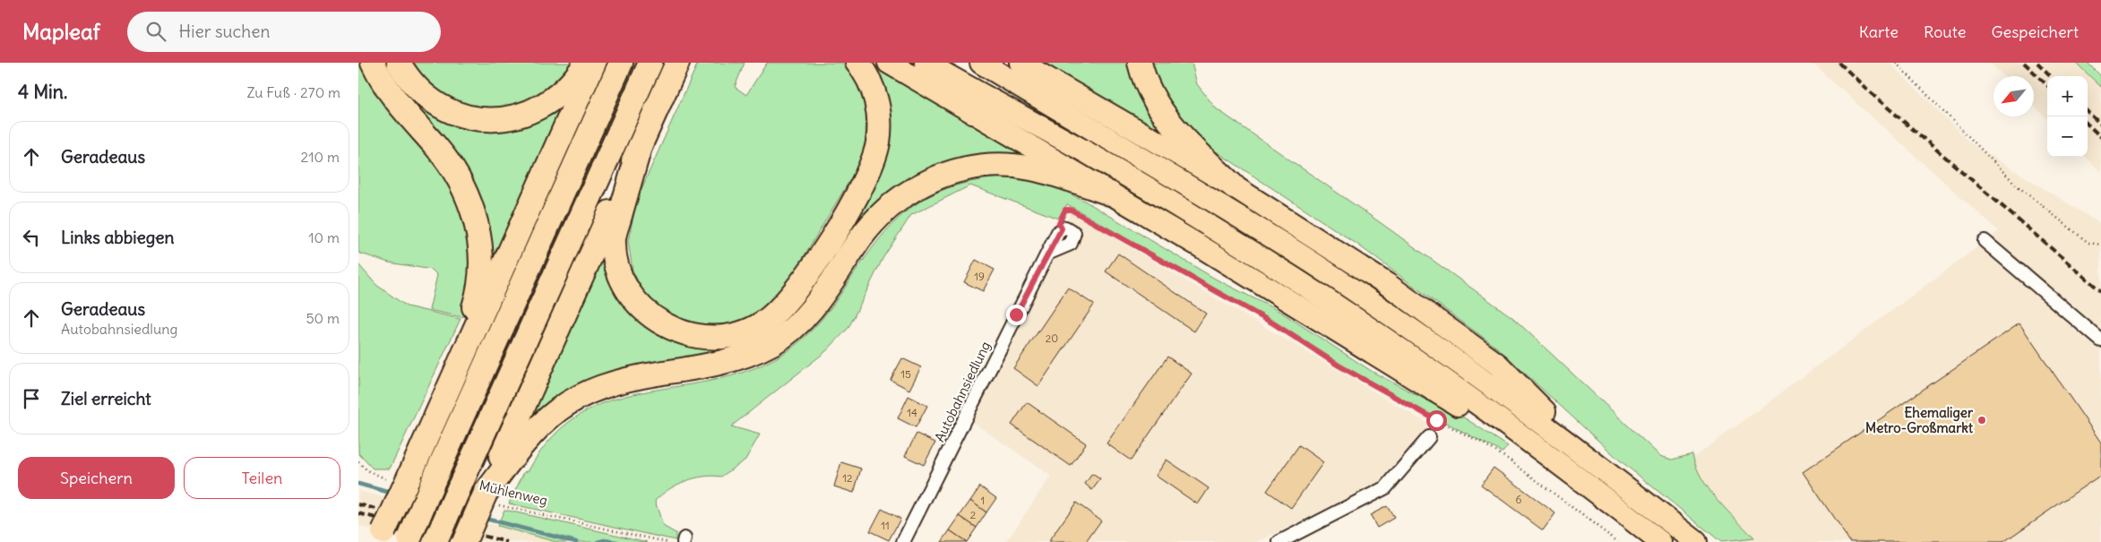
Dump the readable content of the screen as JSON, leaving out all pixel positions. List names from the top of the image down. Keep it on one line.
{"streets":{"street":["Autobahnsiedlung"],"path":["Mühlenweg"]},"places":["Ehemaliger Metro-Großmarkt"],"house_numbers":["19","20","15","14","12","6","1","2","11"],"north":"bottom left","page":{"header":"Mapleaf","search":"Hier suchen","nav":["Karte","Route","Gespeichert"],"heading":["4 Min.","Zu Fuß · 270 m"],"map_buttons":["+","−"],"list":[["Geradeaus","210 m"],["Links abbiegen","10 m"],["Geradeaus","Autobahnsiedlung","50 m"],"Ziel erreicht"],"buttons":["Speichern","Teilen"]}}
